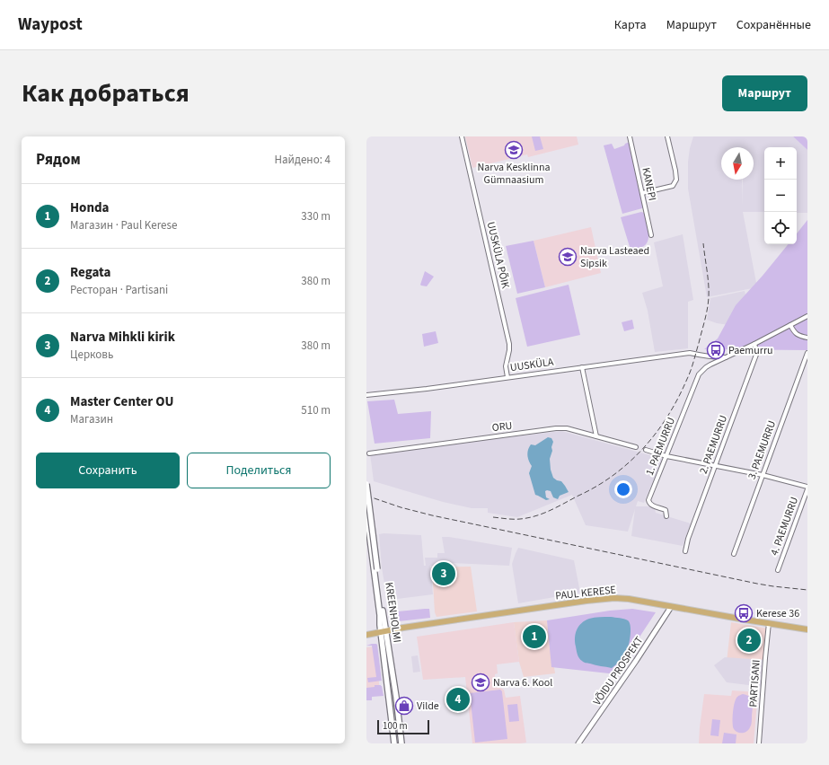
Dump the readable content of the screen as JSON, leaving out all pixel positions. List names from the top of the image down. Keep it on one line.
{"streets":{"highway":["PAUL KERESE"],"main road":["KREENHOLMI"],"street":["KANEPI","UUSKÜLA PÕIK","UUSKÜLA","ORU","2. PAEMURRU","1. PAEMURRU","3. PAEMURRU","4. PAEMURRU","VÕIDU PROSPEKT","PARTISANI"]},"crossings":[["UUSKÜLA PÕIK","UUSKÜLA"],["UUSKÜLA","1. PAEMURRU"],["PAUL KERESE","KREENHOLMI"],["PAUL KERESE","VÕIDU PROSPEKT"],["PAUL KERESE","PARTISANI"]],"places":{"school or university":["Narva Kesklinna Gümnaasium","Narva Lasteaed Sipsik","Narva 6. Kool"],"bus stop":["Paemurru","Kerese 36"],"shop":["Vilde"]},"scale_bar":"100 m","north":"bottom","page":{"header":"Waypost","nav":["Карта","Маршрут","Сохранённые"],"title":"Как добраться","buttons":["Маршрут",["Сохранить","Поделиться"]],"heading":["Рядом","Найдено: 4"],"map_buttons":["+","−"],"list":[{"mark":"1","name":"Honda","note":"Магазин · Paul Kerese","value":"330 m"},{"mark":"2","name":"Regata","note":"Ресторан · Partisani","value":"380 m"},{"mark":"3","name":"Narva Mihkli kirik","note":"Церковь","value":"380 m"},{"mark":"4","name":"Master Center OU","note":"Магазин","value":"510 m"}],"pins":["3","1","2","4"],"scale":"100 m"}}
